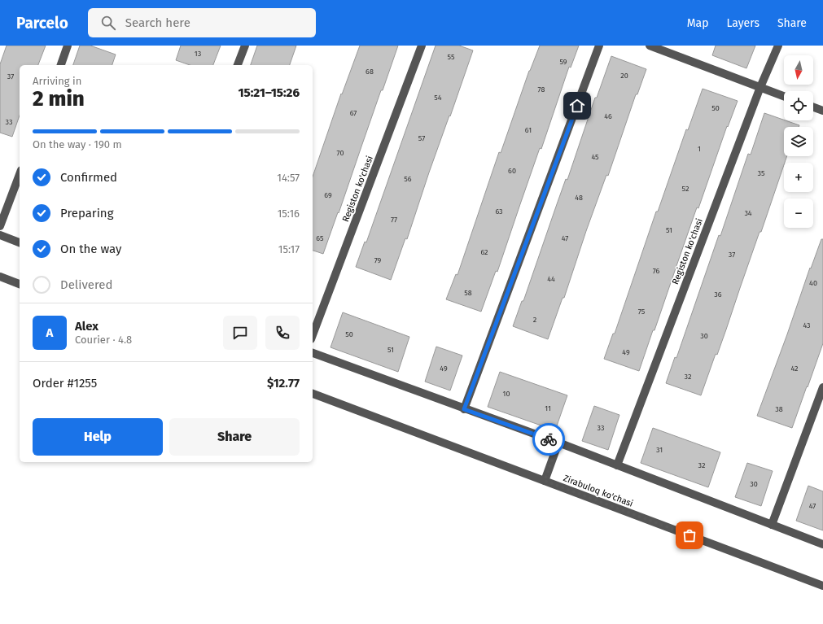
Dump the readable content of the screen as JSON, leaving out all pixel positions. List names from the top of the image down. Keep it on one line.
{"streets":{"street":["Registon ko'chasi","Zirabuloq ko'chasi"]},"house_numbers":["13","55","59","68","20","37","78","54","50","67","46","33","61","57","1","70","45","60","35","56","52","69","48","63","34","77","51","65","47","62","37","79","76","44","40","58","36","75","2","43","50","30","51","49","49","42","32","10","11","38","33","31","32","30","47"],"north":"bottom","page":{"header":"Parcelo","search":"Search here","nav":["Map","Layers","Share"],"map_buttons":["+","−"],"heading":["2 min","Arriving in","15:21–15:26"],"panel":["Alex","Courier · 4.8","Order #1255","$12.77"],"bar":"On the way · 190 m","list":[["Confirmed","14:57"],["Preparing","15:16"],["On the way","15:17"],"Delivered"],"round":"A","buttons":["Help","Share"]}}
